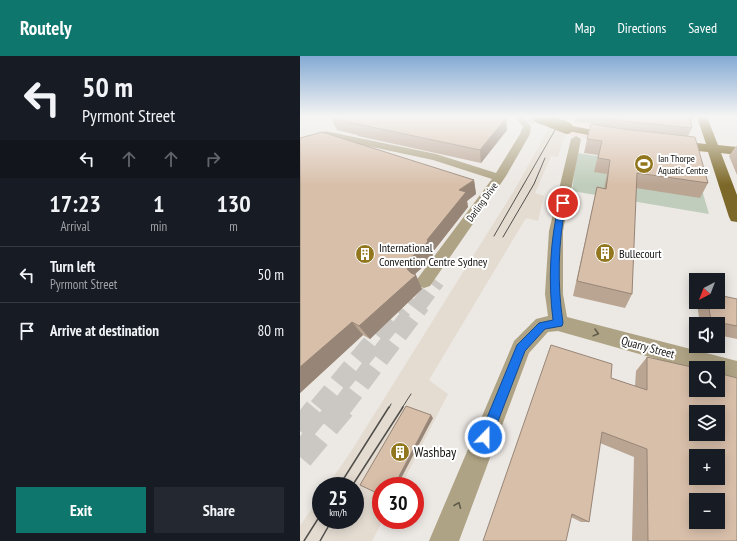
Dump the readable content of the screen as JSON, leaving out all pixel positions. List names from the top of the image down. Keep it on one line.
{"streets":{"street":["Darling Drive","Quarry Street"]},"one_way":["Quarry Street"],"places":{"sports":["Ian Thorpe Aquatic Centre"],"building":["Bullecourt","International Convention Centre Sydney","Washbay"]},"north":"bottom left","page":{"header":"Routely","nav":["Map","Directions","Saved"],"turn":["50 m","Pyrmont Street"],"eta":["17:23","Arrival","1","min","130","m"],"list":[{"name":"Turn left","note":"Pyrmont Street","value":"50 m"},{"name":"Arrive at destination","value":"80 m"}],"map_buttons":["+","−"],"speed":"25 km/h","limit":"30","buttons":["Exit","Share"]}}
